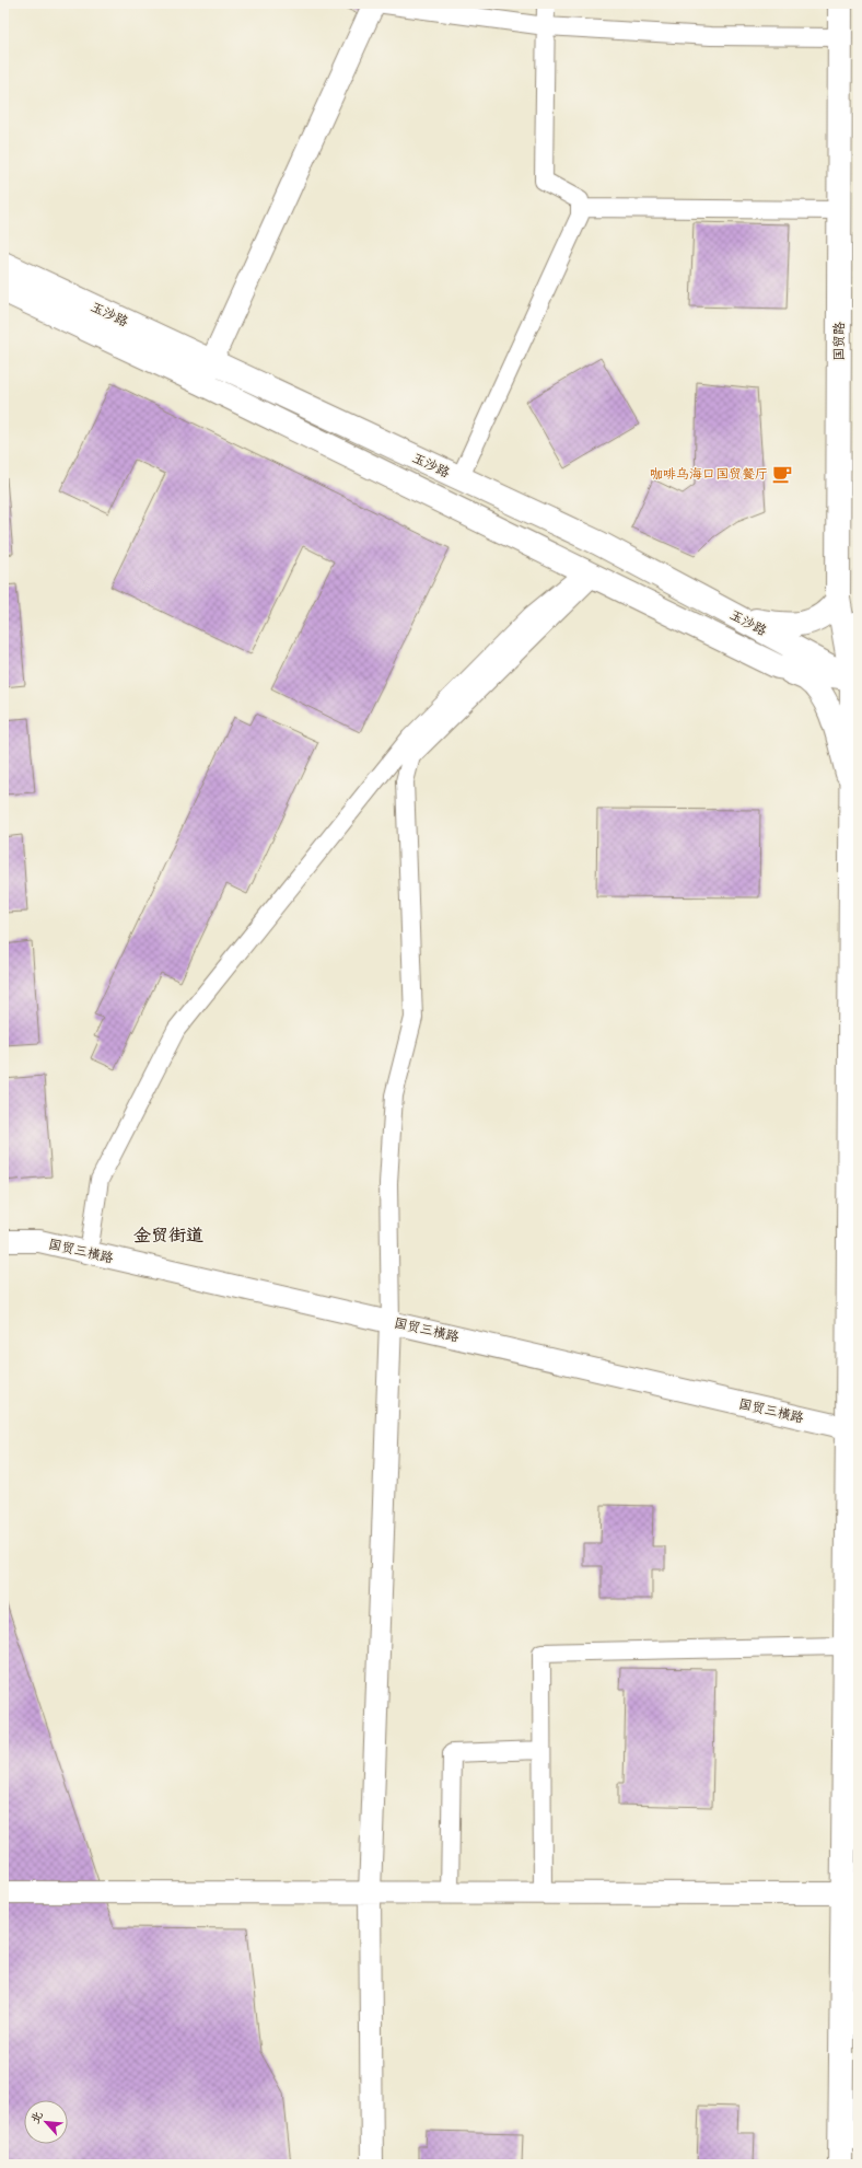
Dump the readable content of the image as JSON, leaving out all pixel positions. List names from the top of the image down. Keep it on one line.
{"streets":{"main road":["玉沙路","国贸路"],"street":["国贸三横路"]},"crossings":[["玉沙路","国贸路"],["国贸路","国贸三横路"]],"districts":["金贸街道"],"places":{"cafe":["咖啡乌海口国贸餐厅"]},"north":"top left"}
